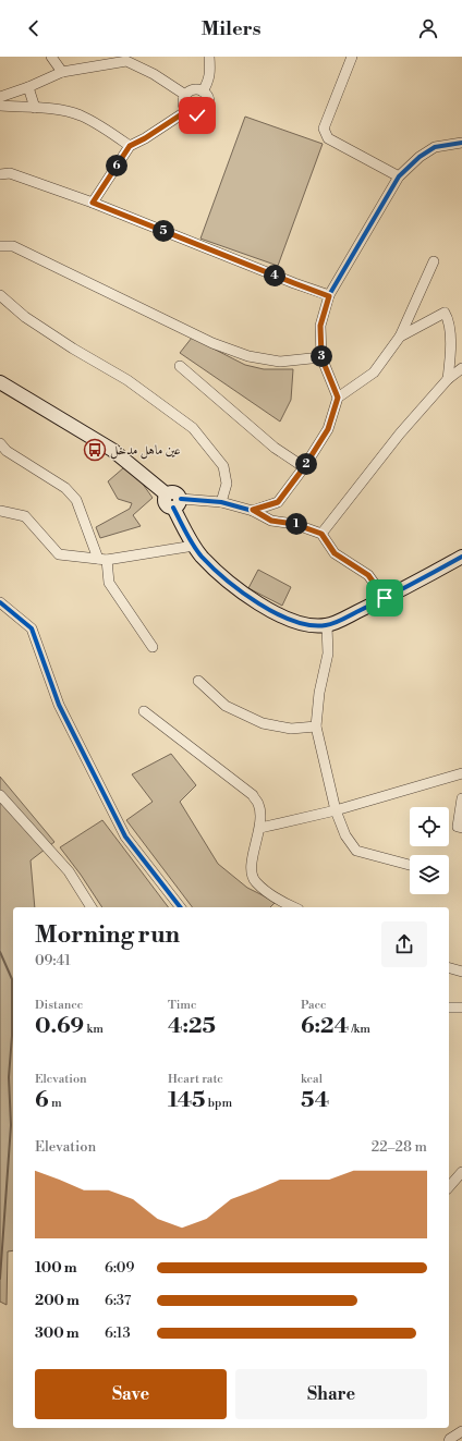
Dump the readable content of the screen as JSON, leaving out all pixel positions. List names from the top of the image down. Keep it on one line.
{"places":{"bus stop":["عين ماهل مدخل"]},"page":{"header":"Milers","pins":["6","5","4","3","2","1"],"heading":["Morning run","09:41"],"stats":[["Distance","0.69 km"],["Time","4:25"],["Pace","6:24 /km"],["Elevation","6 m"],["Heart rate","145 bpm"],["kcal","54"]],"chart":["Elevation","22–28 m"],"list":[{"name":"100 m","note":"6:09"},{"name":"200 m","note":"6:37"},{"name":"300 m","note":"6:13"}],"buttons":["Save","Share"]}}
